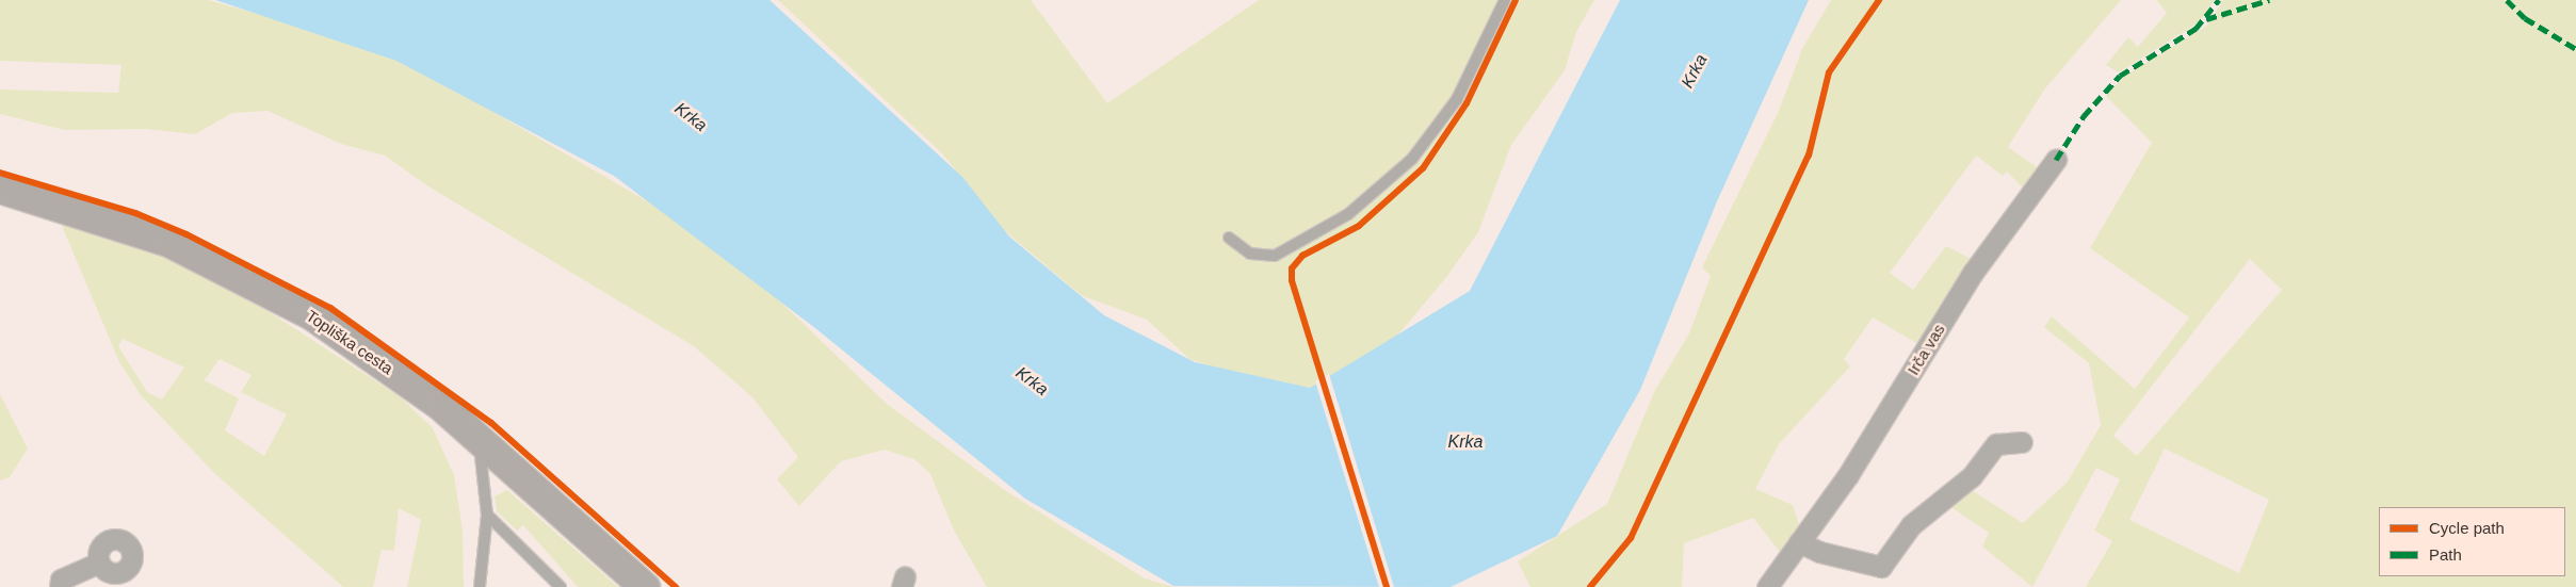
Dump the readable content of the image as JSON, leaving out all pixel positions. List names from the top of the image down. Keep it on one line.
{"streets":{"main road":["Topliška cesta"],"street":["Irča vas"]},"water":["Krka"],"legend":["Cycle path","Path"]}
